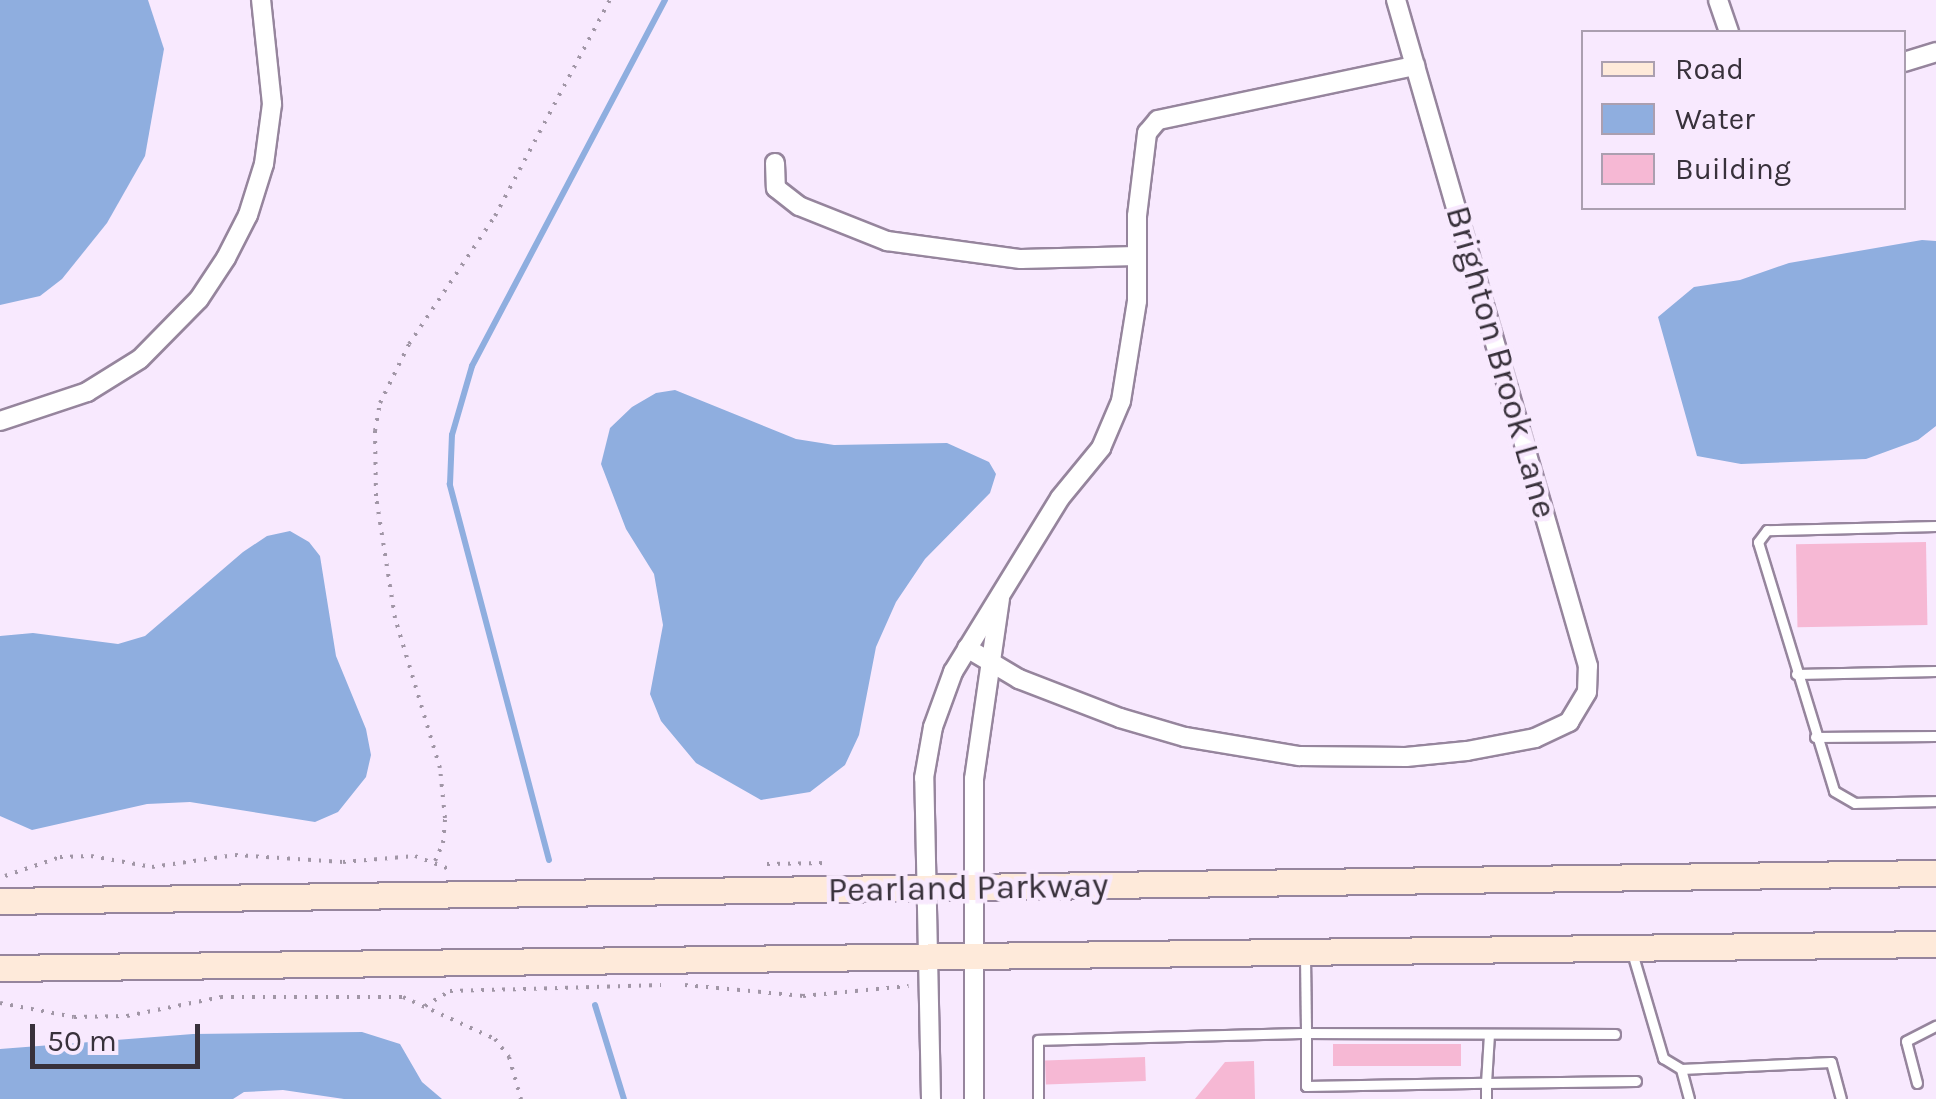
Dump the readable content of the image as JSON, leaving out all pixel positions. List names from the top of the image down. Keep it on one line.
{"streets":{"main road":["Pearland Parkway"],"street":["Brighton Brook Lane"]},"legend":["Road","Water","Building"],"scale_bar":"50 m"}
